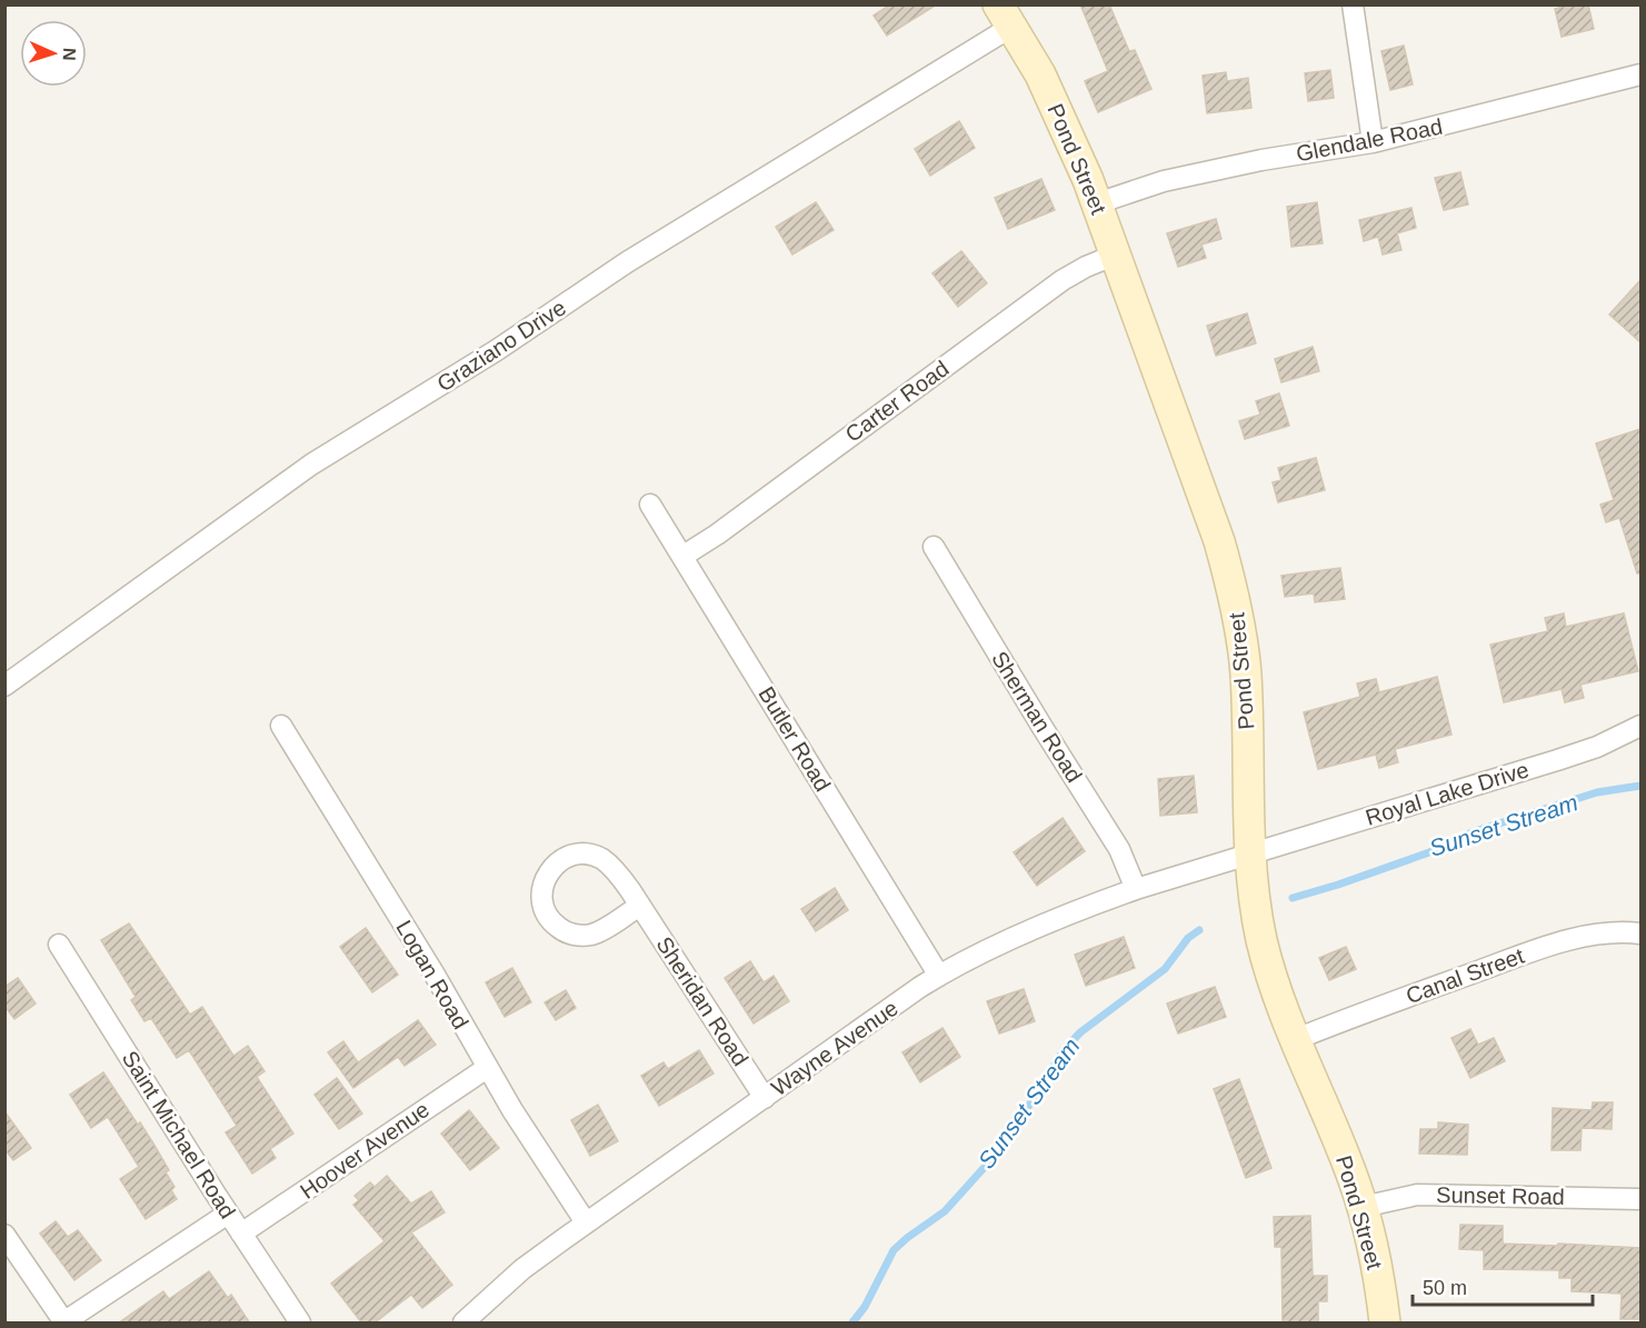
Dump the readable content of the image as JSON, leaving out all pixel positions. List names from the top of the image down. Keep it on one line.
{"streets":{"main road":["Pond Street"],"street":["Glendale Road","Graziano Drive","Carter Road","Sherman Road","Butler Road","Royal Lake Drive","Logan Road","Canal Street","Sheridan Road","Wayne Avenue","Saint Michael Road","Hoover Avenue","Sunset Road"]},"crossings":[["Glendale Road","Pond Street"],["Pond Street","Graziano Drive"],["Pond Street","Carter Road"],["Pond Street","Royal Lake Drive"],["Pond Street","Canal Street"],["Pond Street","Wayne Avenue"],["Pond Street","Sunset Road"],["Carter Road","Butler Road"],["Sherman Road","Wayne Avenue"],["Butler Road","Wayne Avenue"],["Royal Lake Drive","Wayne Avenue"],["Logan Road","Wayne Avenue"],["Logan Road","Hoover Avenue"],["Sheridan Road","Wayne Avenue"],["Saint Michael Road","Hoover Avenue"]],"water":["Sunset Stream"],"scale_bar":"50 m","north":"right"}
